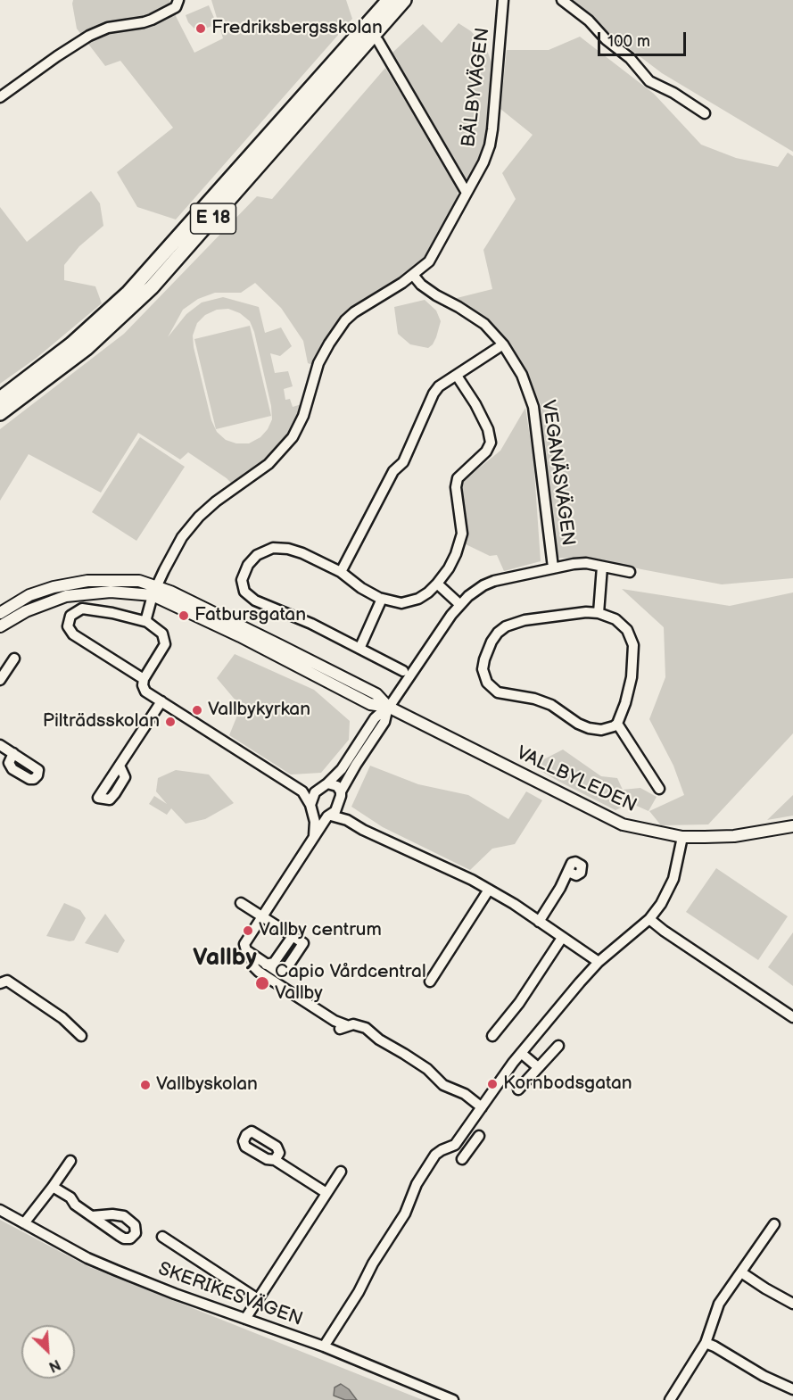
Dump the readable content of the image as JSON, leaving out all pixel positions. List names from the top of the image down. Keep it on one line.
{"streets":{"highway":["E 18"],"main road":["VALLBYLEDEN"],"street":["BÄLBYVÄGEN","VEGANÄSVÄGEN","SKERIKESVÄGEN"]},"crossings":[["BÄLBYVÄGEN","VEGANÄSVÄGEN"]],"districts":["Vallby"],"places":["Fredriksbergsskolan","Fatbursgatan","Vallbykyrkan","Pilträdsskolan","Vallby centrum","Capio Vårdcentral Vallby","Kornbodsgatan","Vallbyskolan"],"scale_bar":"100 m","north":"bottom right"}
